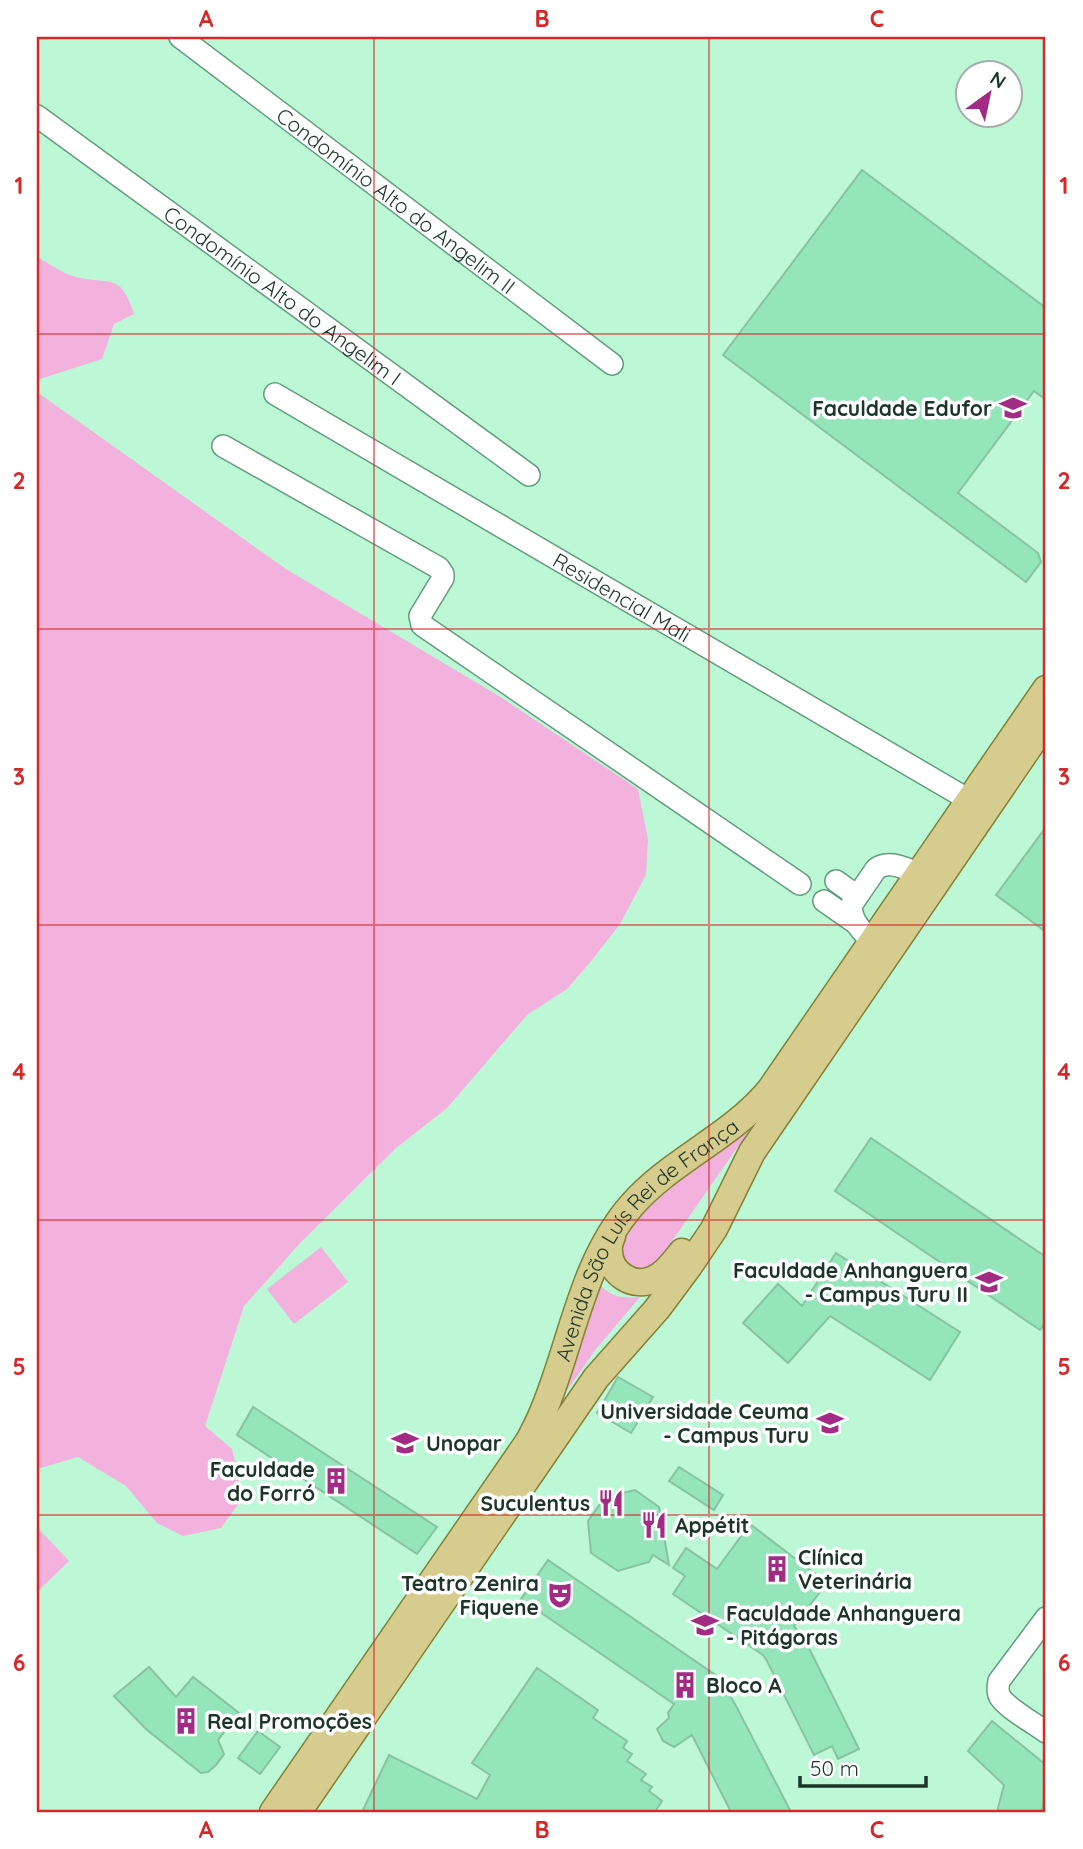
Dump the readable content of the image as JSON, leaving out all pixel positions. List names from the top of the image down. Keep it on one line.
{"streets":{"main road":["Avenida São Luís Rei de França"],"street":["Condomínio Alto do Angelim II","Condomínio Alto do Angelim I","Residencial Mali"]},"crossings":[["Residencial Mali","Avenida São Luís Rei de França"]],"places":{"school or university":["Faculdade Edufor","Faculdade Anhanguera - Campus Turu II","Universidade Ceuma - Campus Turu","Unopar","Faculdade Anhanguera - Pitágoras"],"building":["Faculdade do Forró","Clínica Veterinária","Bloco A","Real Promoções"],"restaurant":["Suculentus","Appétit"],"theatre":["Teatro Zenira Fiquene"]},"scale_bar":"50 m","north":"top right","grid":{"columns":["A","B","C"],"rows":["1","2","3","4","5","6"]}}
